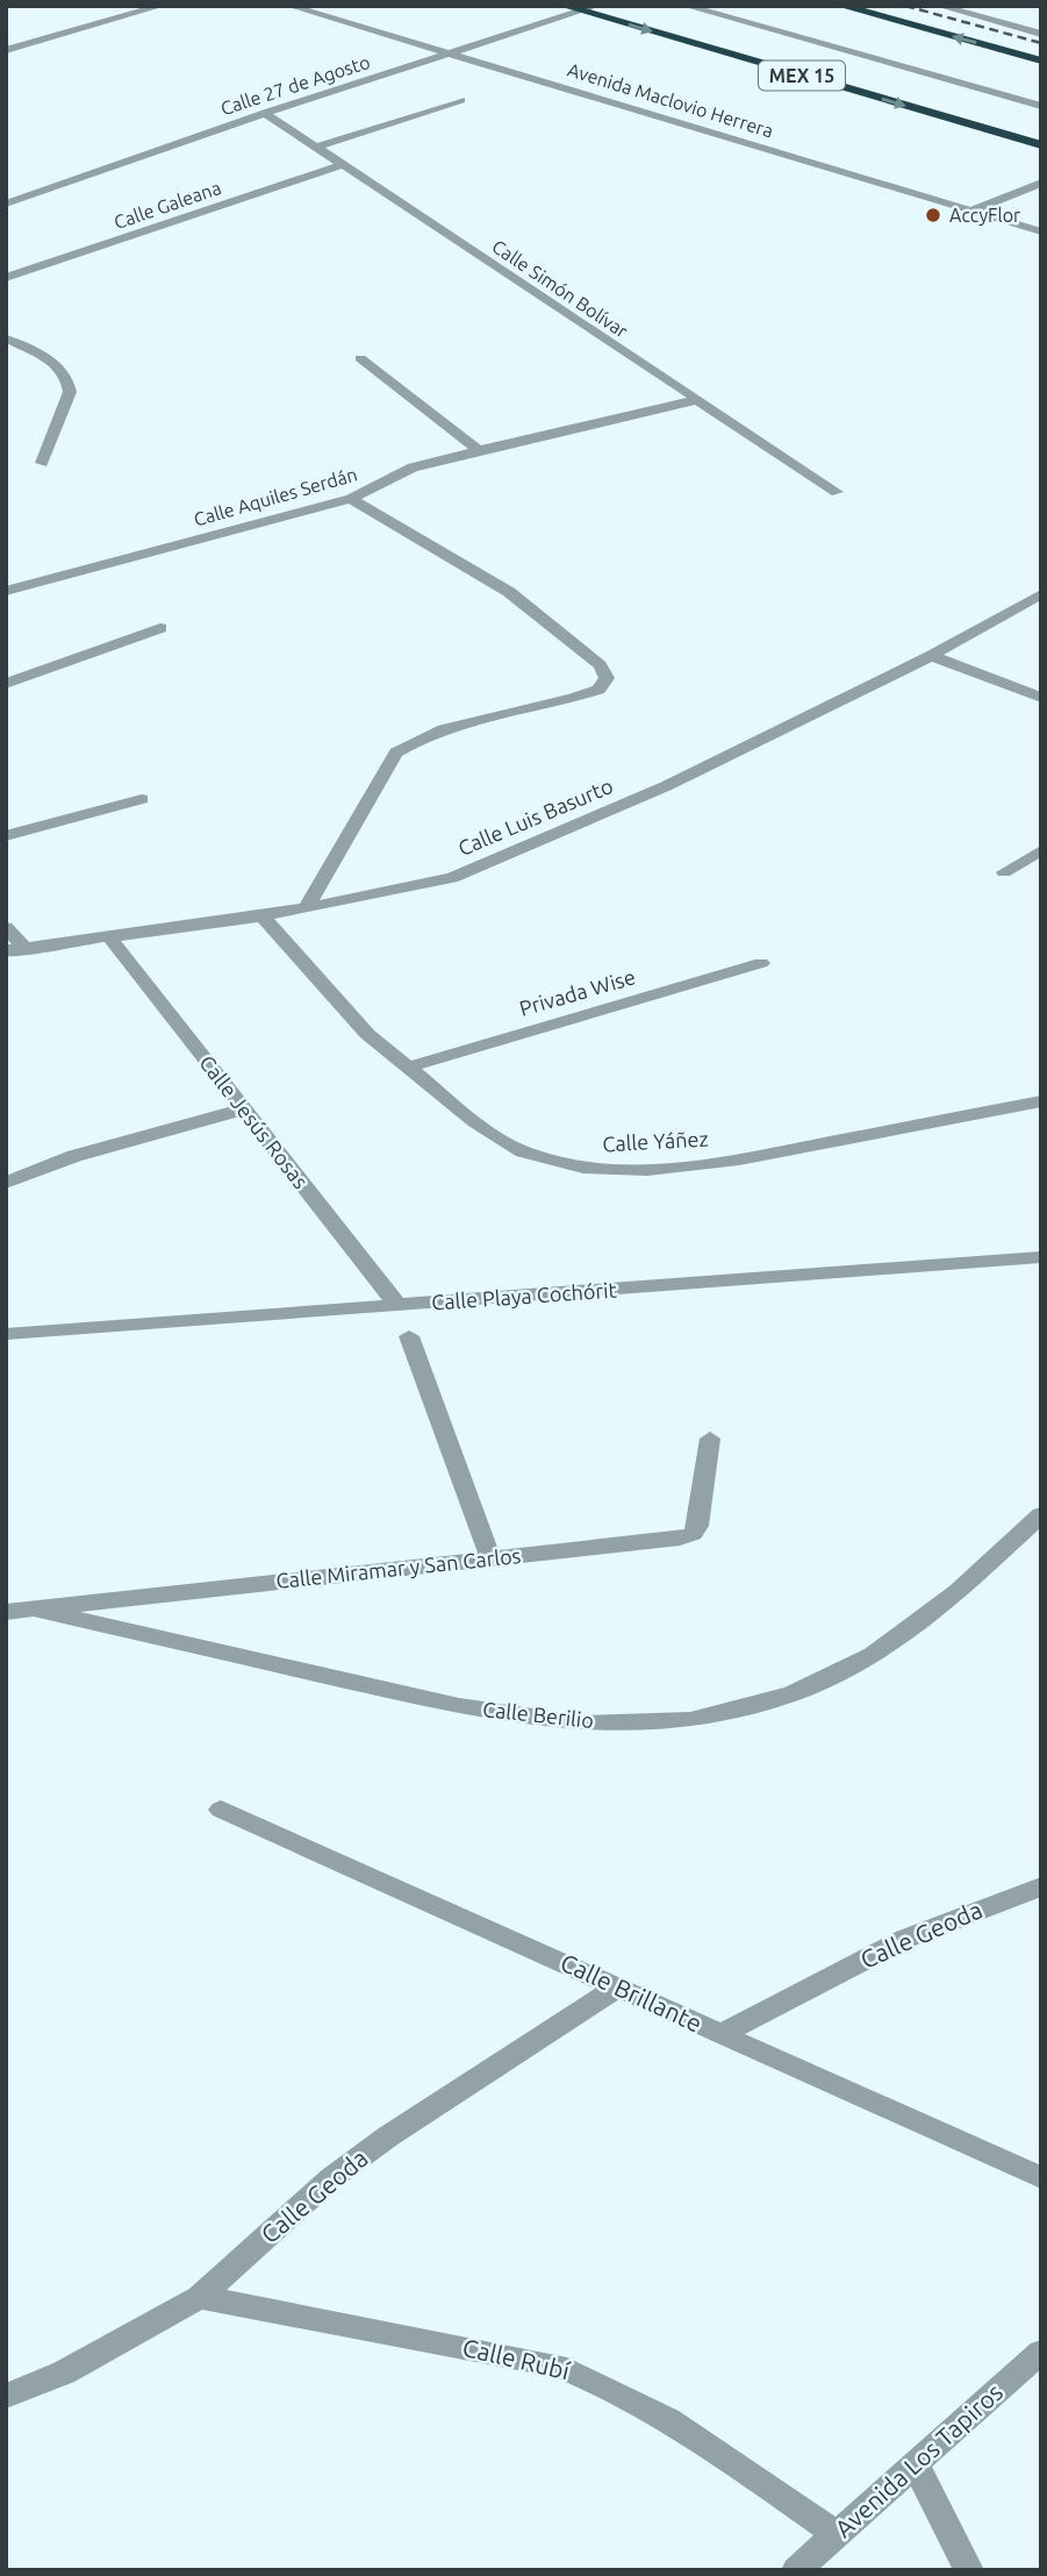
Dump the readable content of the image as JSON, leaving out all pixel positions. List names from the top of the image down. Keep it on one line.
{"streets":{"highway":["MEX 15"],"street":["Calle 27 de Agosto","Avenida Maclovio Herrera","Calle Galeana","Calle Simón Bolívar","Calle Aquiles Serdán","Calle Luis Basurto","Privada Wise","Calle Jesús Rosas","Calle Yáñez","Calle Playa Cochórit","Calle Miramar y San Carlos","Calle Berilio","Calle Geoda","Calle Brillante","Calle Rubí","Avenida Los Tapiros"]},"crossings":[["MEX 15","Calle 27 de Agosto"],["Calle 27 de Agosto","Avenida Maclovio Herrera"],["Calle 27 de Agosto","Calle Simón Bolívar"],["Calle Galeana","Calle Simón Bolívar"],["Calle Simón Bolívar","Calle Aquiles Serdán"],["Calle Luis Basurto","Calle Jesús Rosas"],["Calle Luis Basurto","Calle Yáñez"],["Privada Wise","Calle Yáñez"],["Calle Jesús Rosas","Calle Playa Cochórit"],["Calle Miramar y San Carlos","Calle Berilio"],["Calle Geoda","Calle Brillante"],["Calle Geoda","Calle Rubí"],["Calle Rubí","Avenida Los Tapiros"]],"places":["AccyFlor"]}
